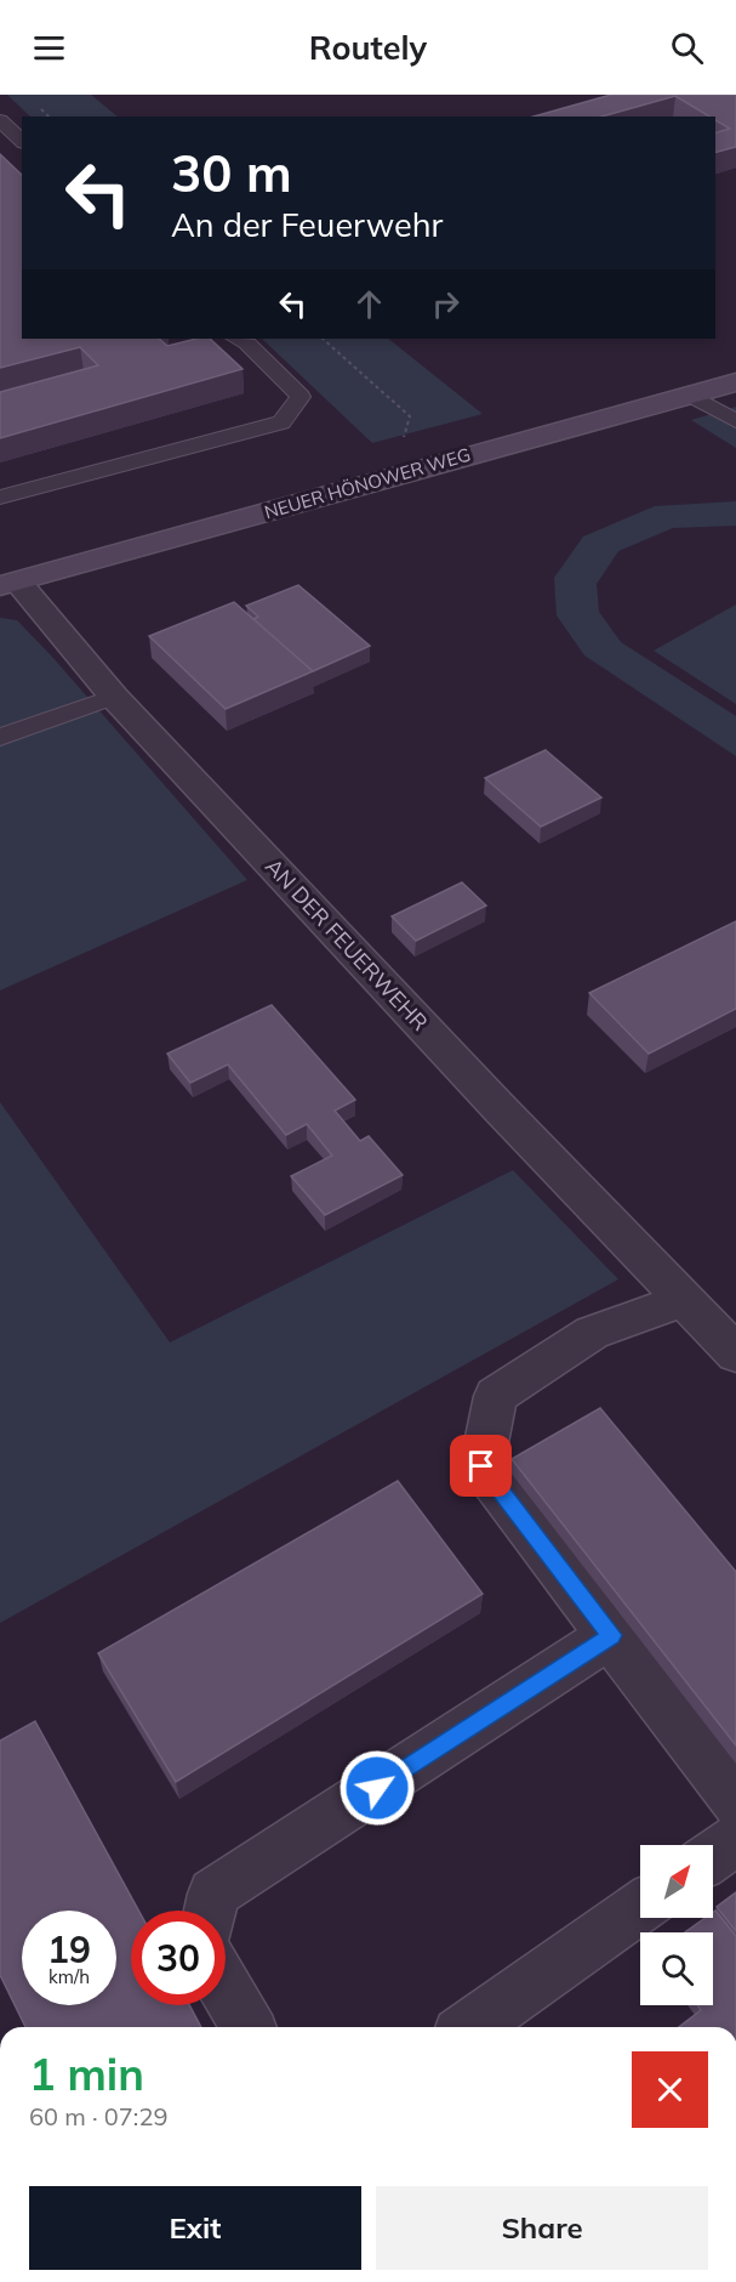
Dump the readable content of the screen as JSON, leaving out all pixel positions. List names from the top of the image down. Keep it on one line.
{"streets":{"main road":["NEUER HÖNOWER WEG"],"street":["AN DER FEUERWEHR"]},"crossings":[["NEUER HÖNOWER WEG","AN DER FEUERWEHR"]],"north":"top right","page":{"header":"Routely","turn":["30 m","An der Feuerwehr"],"speed":"19 km/h","limit":"30","heading":["1 min","60 m · 07:29"],"buttons":["Exit","Share"]}}
